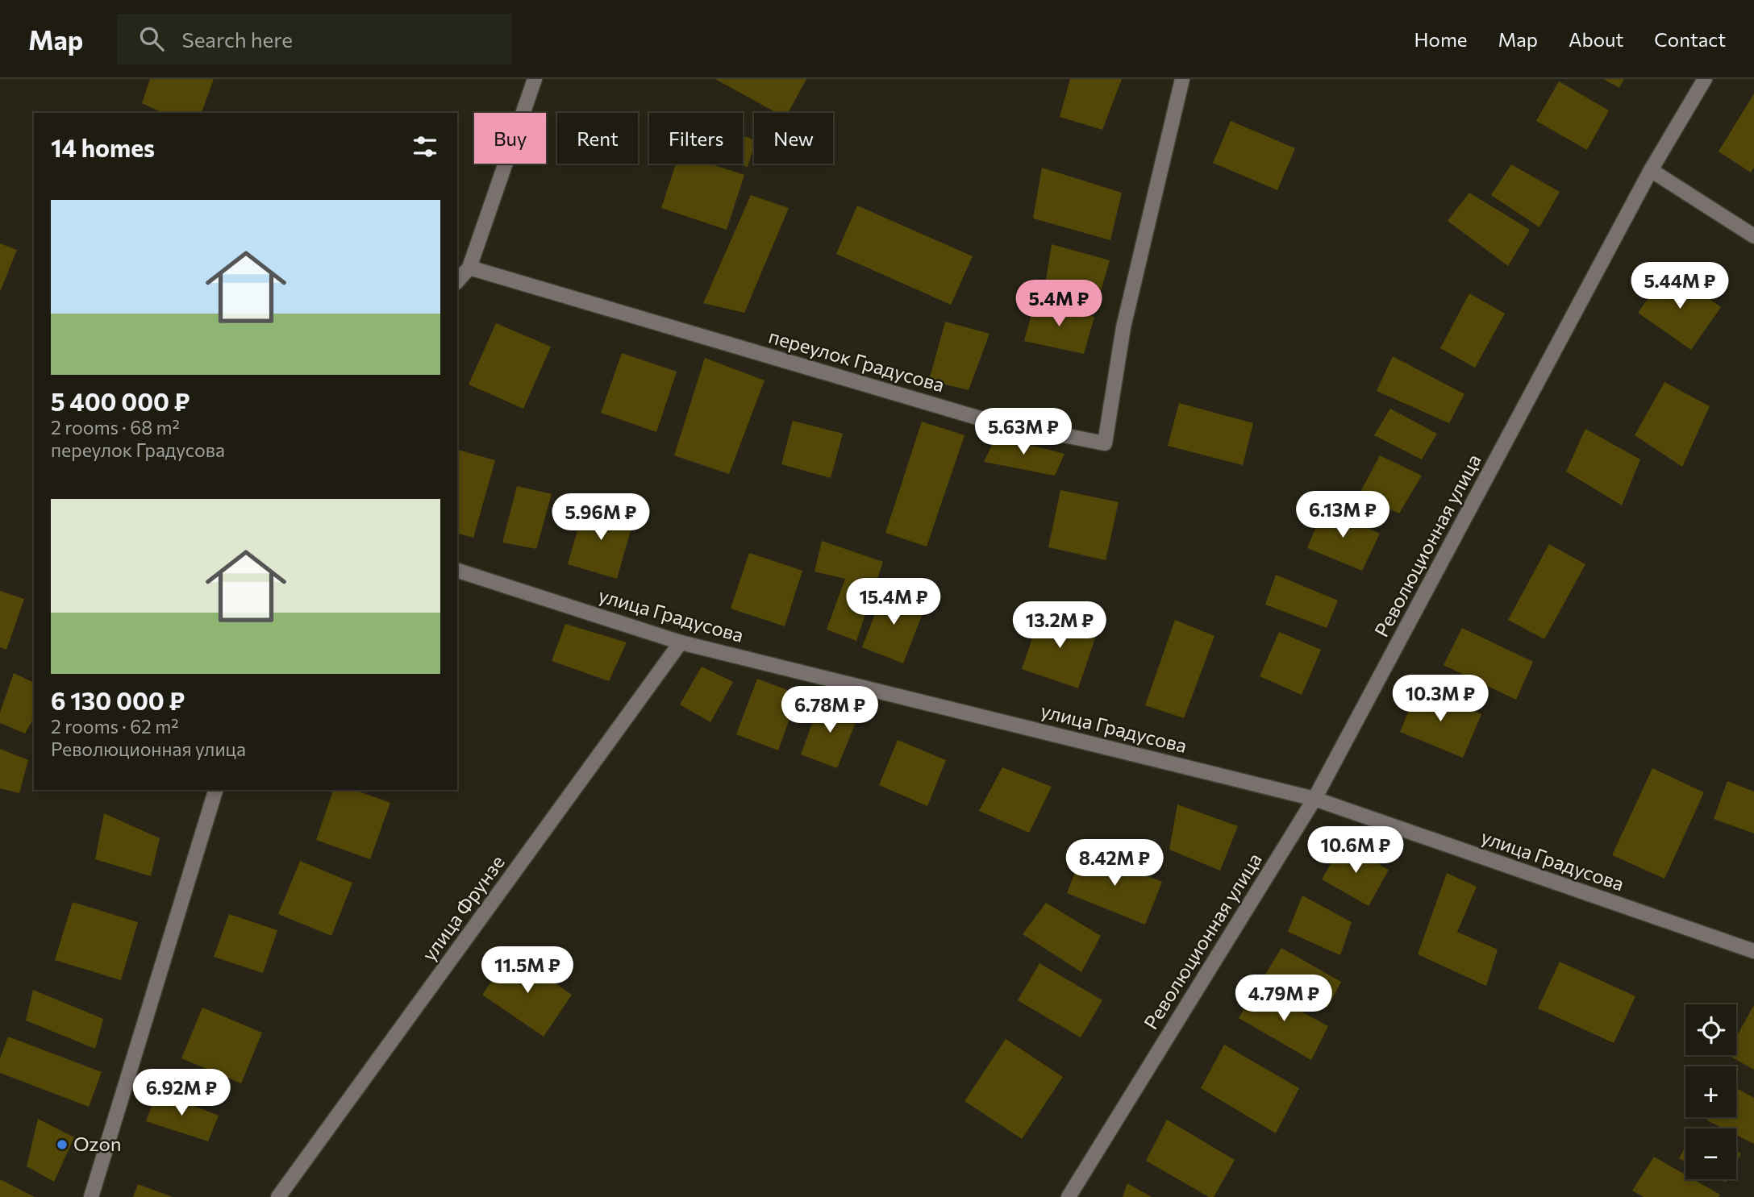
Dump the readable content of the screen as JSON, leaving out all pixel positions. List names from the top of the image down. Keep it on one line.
{"streets":{"street":["переулок Градусова","Революционная улица","улица Градусова","улица Фрунзе"]},"crossings":[["Революционная улица","улица Градусова"],["улица Градусова","улица Фрунзе"]],"places":["Ozon"],"page":{"header":"Map","search":"Search here","nav":["Home","Map","About","Contact"],"chip":["Buy","Rent","Filters","New"],"heading":"14 homes","list":[{"name":"5 400 000 ₽","note":"2 rooms · 68 m² · переулок Градусова"},{"name":"6 130 000 ₽","note":"2 rooms · 62 m² · Революционная улица"}],"price":["5.44M ₽","5.4M ₽","5.63M ₽","6.13M ₽","5.96M ₽","15.4M ₽","13.2M ₽","10.3M ₽","6.78M ₽","10.6M ₽","8.42M ₽","11.5M ₽","4.79M ₽","6.92M ₽"],"map_buttons":["+","−"]}}
